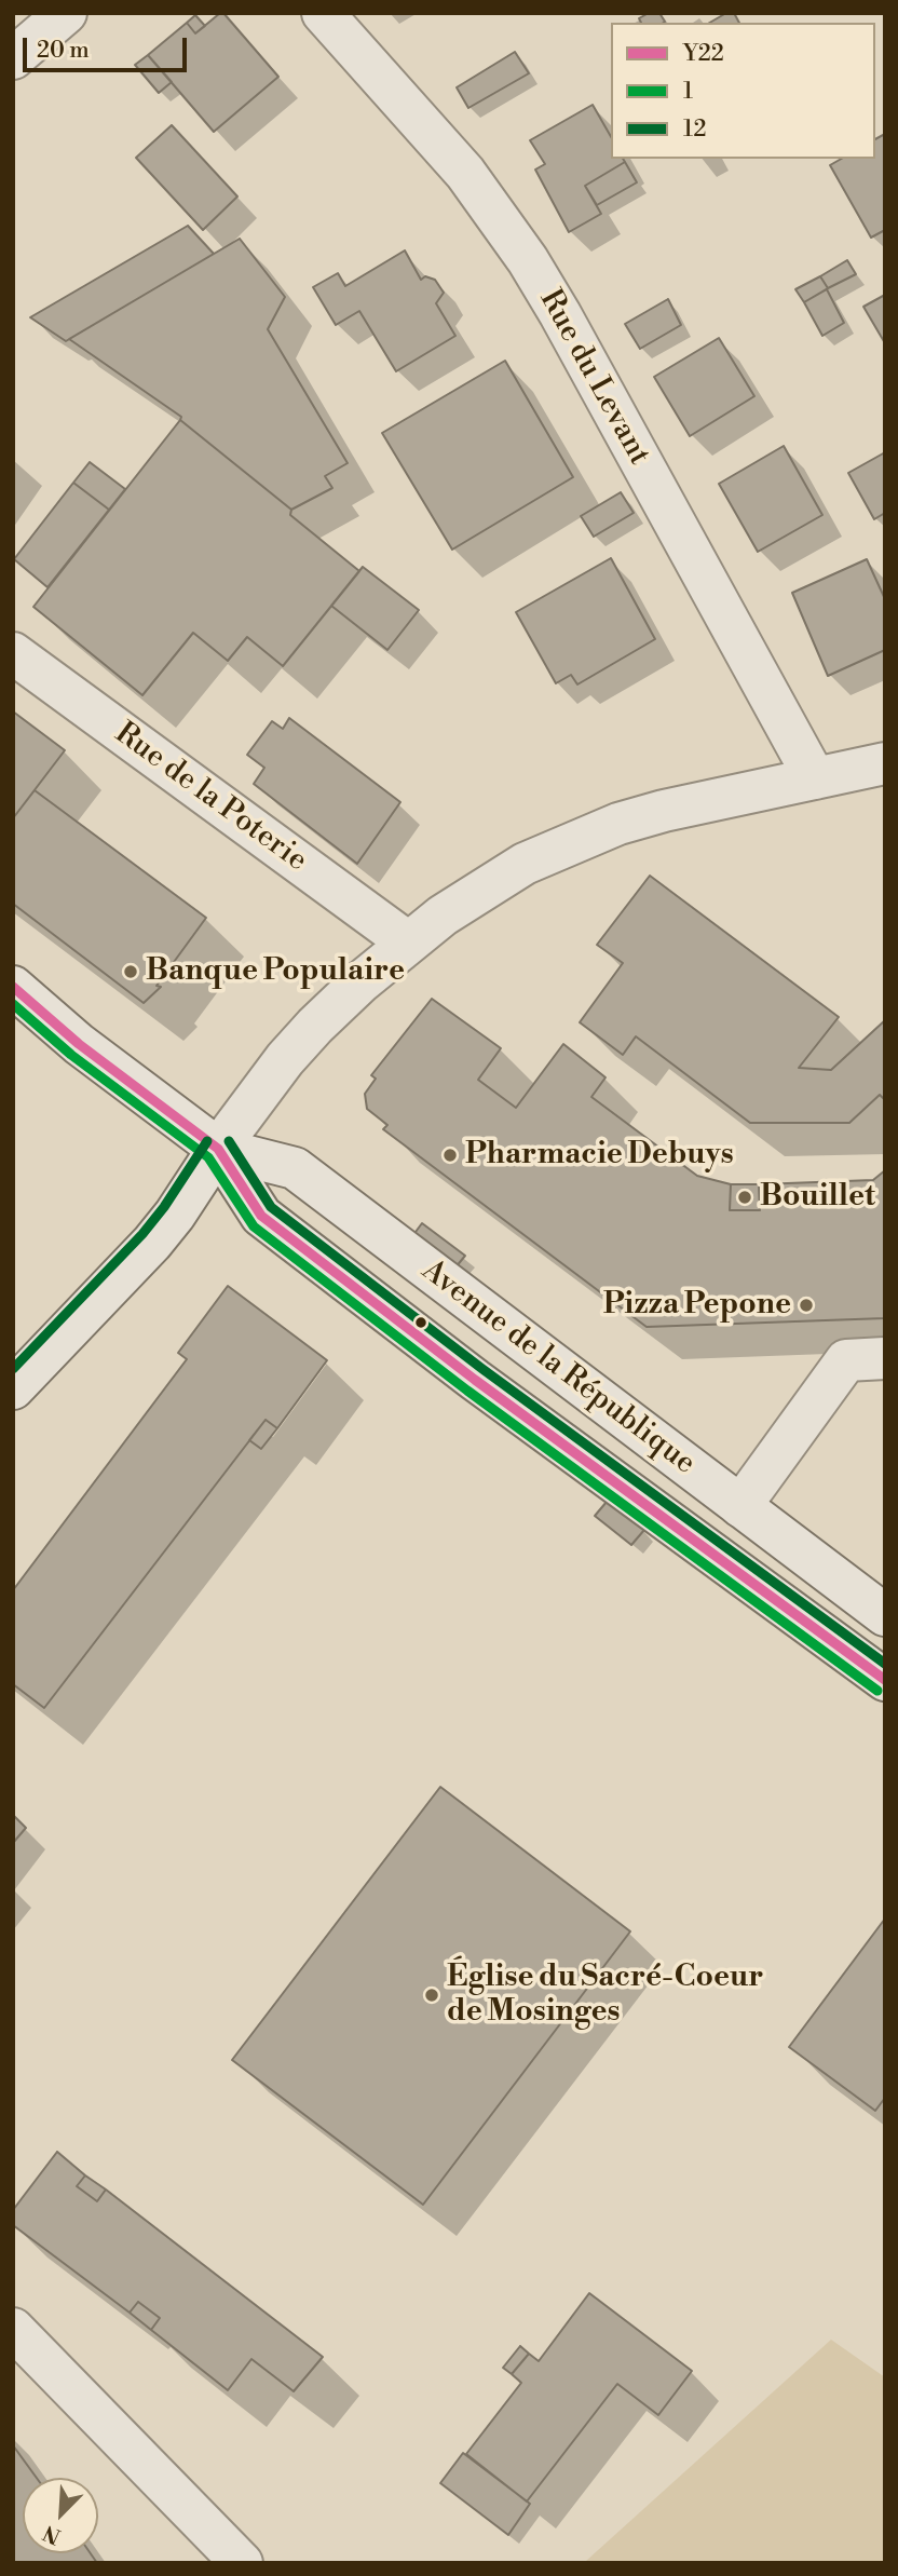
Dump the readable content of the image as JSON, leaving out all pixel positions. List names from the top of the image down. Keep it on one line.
{"streets":{"street":["Rue du Levant","Rue de la Poterie","Avenue de la République"]},"places":["Banque Populaire","Pharmacie Debuys","Bouillet","Pizza Pepone","Église du Sacré-Coeur de Mosinges"],"lines":["transit line Y22","transit line 1","transit line 12"],"legend":["Y22","1","12"],"scale_bar":"20 m","north":"bottom left"}
